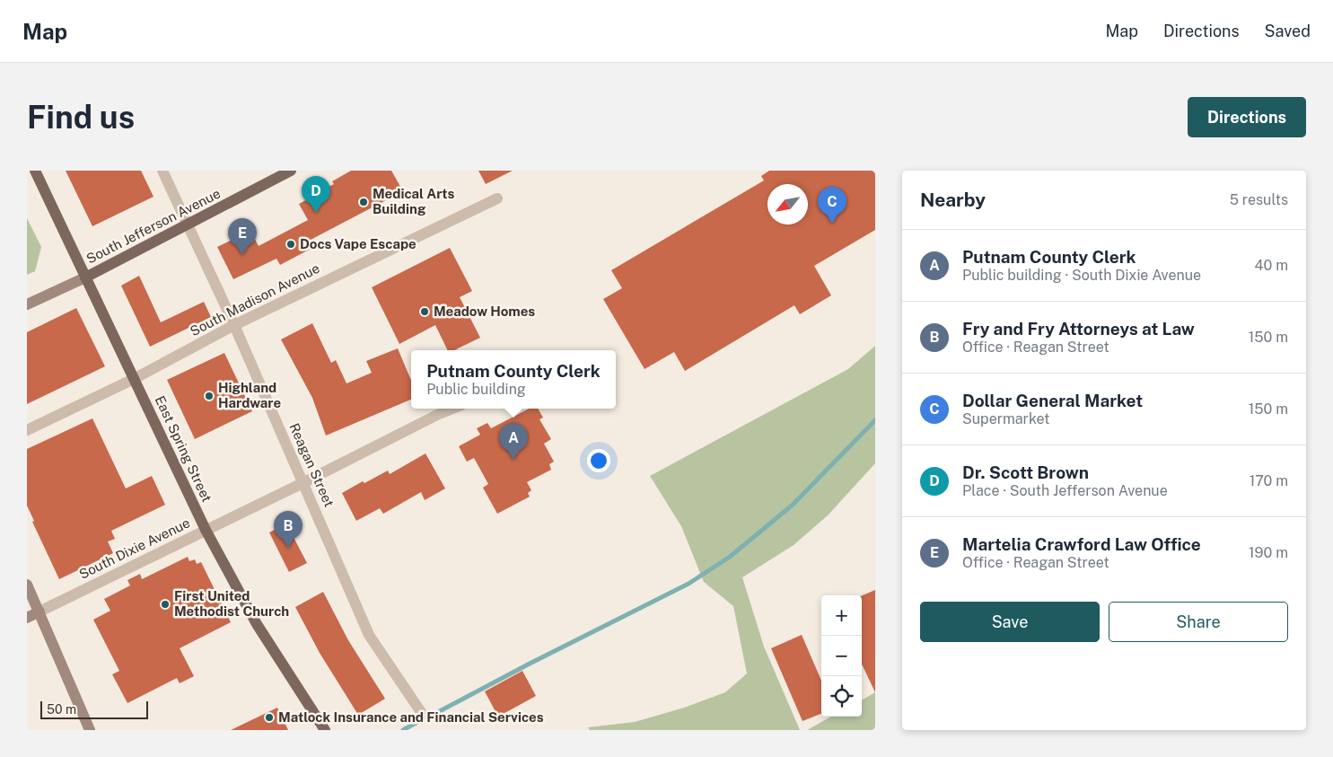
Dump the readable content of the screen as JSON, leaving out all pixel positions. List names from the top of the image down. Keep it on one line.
{"streets":{"main road":["South Jefferson Avenue","East Spring Street"],"street":["South Madison Avenue","Reagan Street","South Dixie Avenue"]},"crossings":[["South Jefferson Avenue","East Spring Street"],["South Jefferson Avenue","Reagan Street"],["South Madison Avenue","East Spring Street"],["South Madison Avenue","Reagan Street"],["East Spring Street","South Dixie Avenue"],["Reagan Street","South Dixie Avenue"]],"places":["Medical Arts Building","Docs Vape Escape","Meadow Homes","Highland Hardware","First United Methodist Church","Matlock Insurance and Financial Services"],"scale_bar":"50 m","north":"bottom left","page":{"header":"Map","nav":["Map","Directions","Saved"],"buttons":["Directions",["Save","Share"]],"title":"Find us","heading":["Nearby","5 results"],"pins":["D","C","E","A","B"],"list":[{"mark":"A","name":"Putnam County Clerk","note":"Public building · South Dixie Avenue","value":"40 m"},{"mark":"B","name":"Fry and Fry Attorneys at Law","note":"Office · Reagan Street","value":"150 m"},{"mark":"C","name":"Dollar General Market","note":"Supermarket","value":"150 m"},{"mark":"D","name":"Dr. Scott Brown","note":"Place · South Jefferson Avenue","value":"170 m"},{"mark":"E","name":"Martelia Crawford Law Office","note":"Office · Reagan Street","value":"190 m"}],"popup":["Putnam County Clerk","Public building"],"map_buttons":["+","−"],"scale":"50 m"}}
